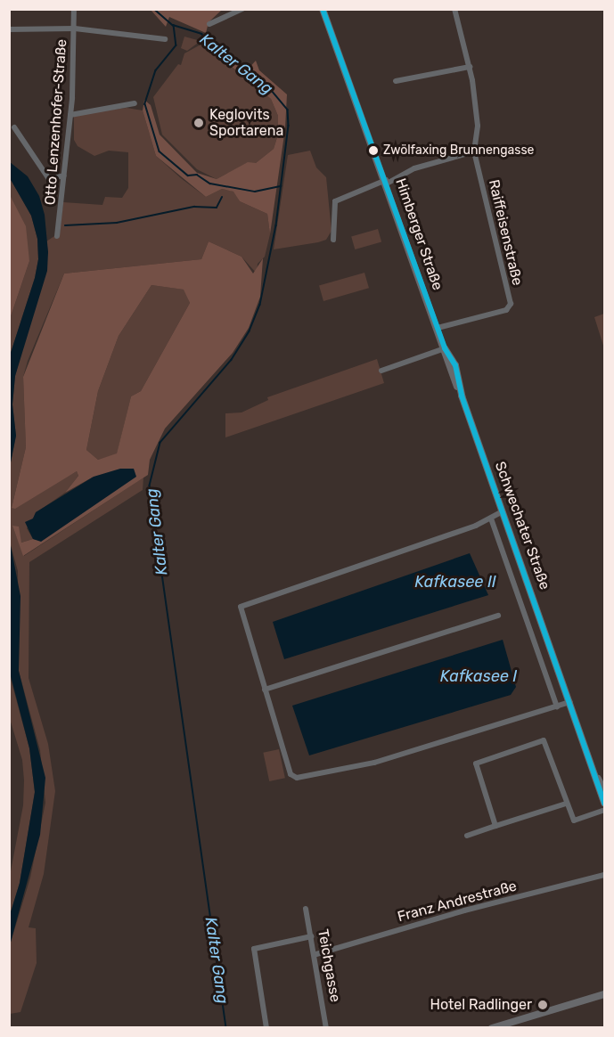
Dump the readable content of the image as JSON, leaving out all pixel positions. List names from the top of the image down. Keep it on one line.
{"streets":{"main road":["Himberger Straße","Schwechater Straße"],"street":["Otto Lenzenhofer-Straße","Raiffeisenstraße","Franz Andrestraße","Teichgasse"]},"crossings":[["Raiffeisenstraße","Himberger Straße"],["Himberger Straße","Schwechater Straße"],["Franz Andrestraße","Teichgasse"]],"water":["Kalter Gang","Kafkasee II","Kafkasee I"],"places":["Keglovits Sportarena","Zwölfaxing Brunnengasse","Hotel Radlinger"]}
